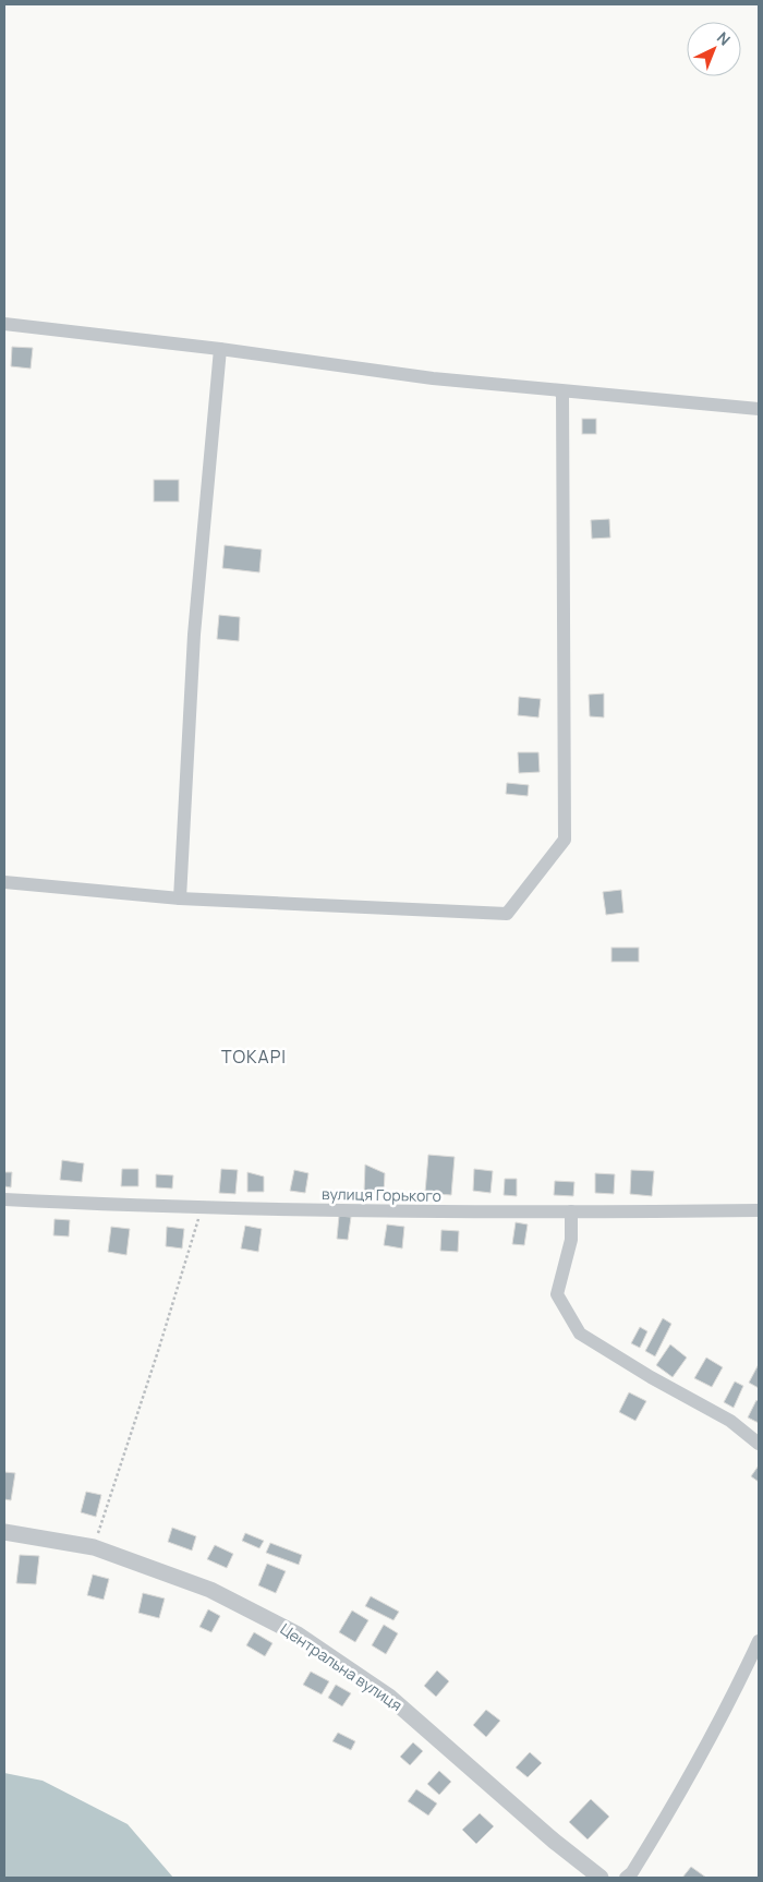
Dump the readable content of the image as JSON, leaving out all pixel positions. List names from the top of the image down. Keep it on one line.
{"streets":{"street":["вулиця Горького","Центральна вулиця"]},"districts":["ТОКАРІ"],"north":"top right"}
